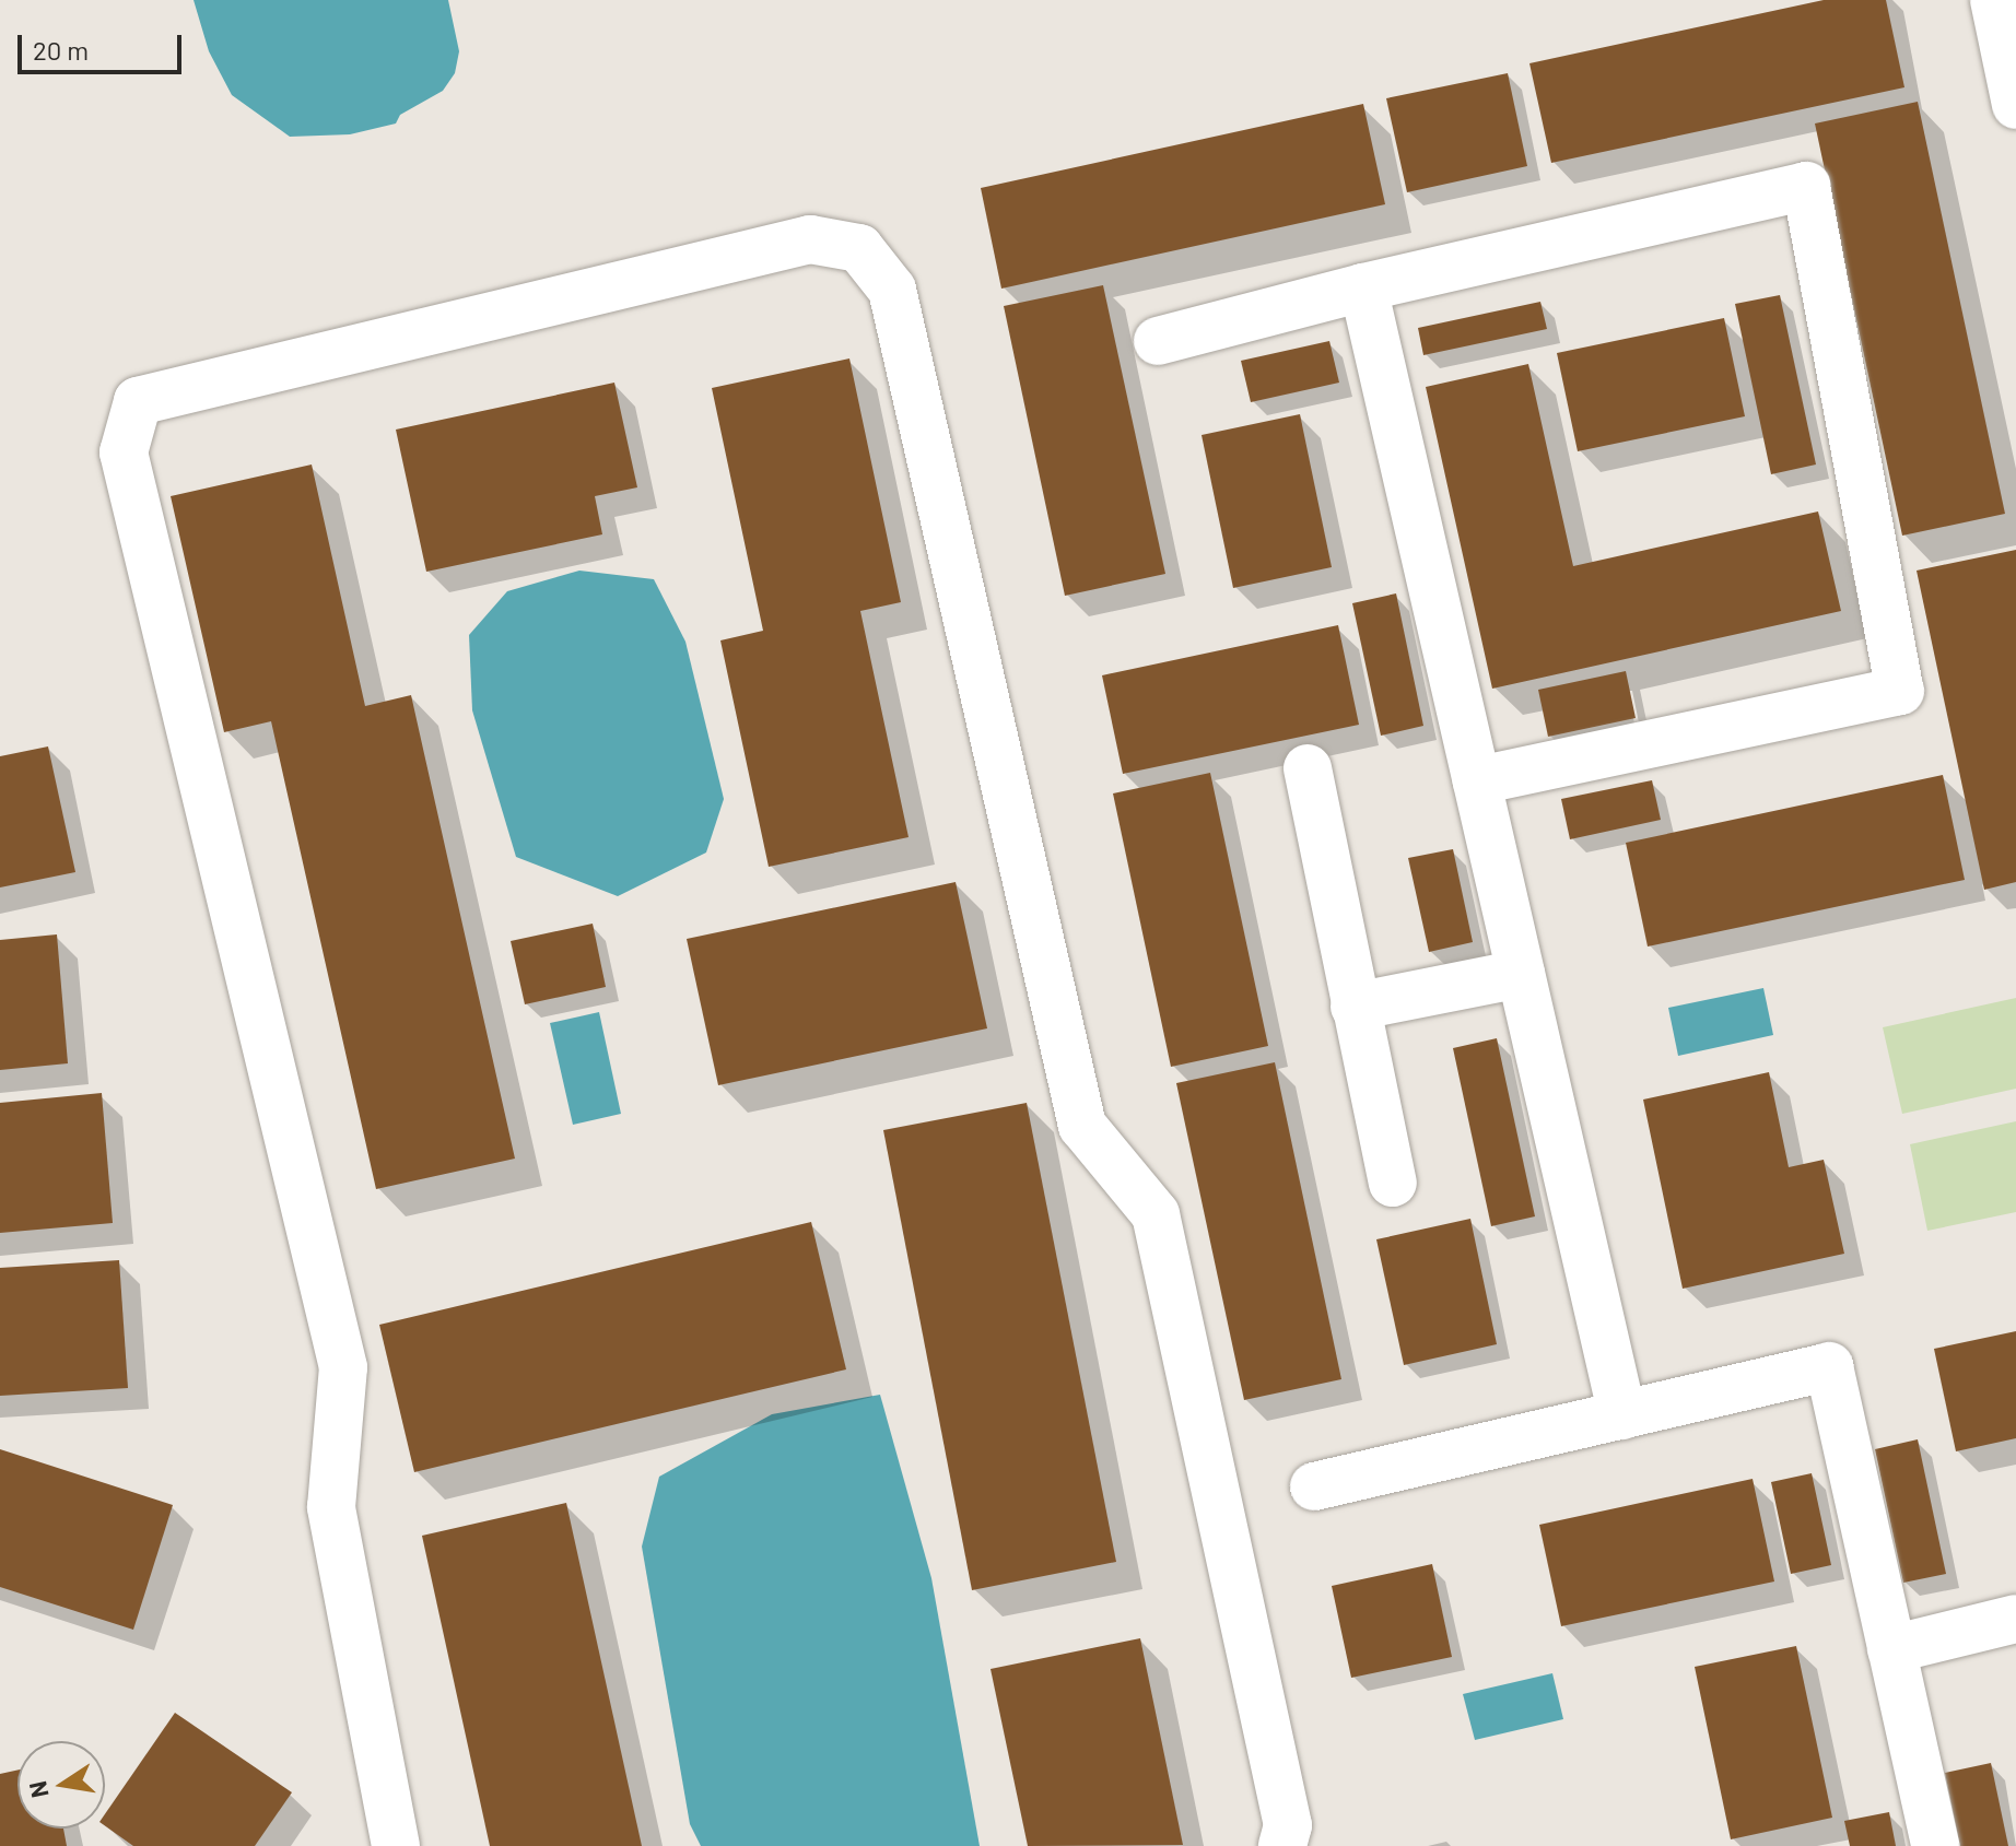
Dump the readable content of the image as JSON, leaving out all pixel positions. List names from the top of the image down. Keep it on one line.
{"scale_bar":"20 m","north":"left"}
